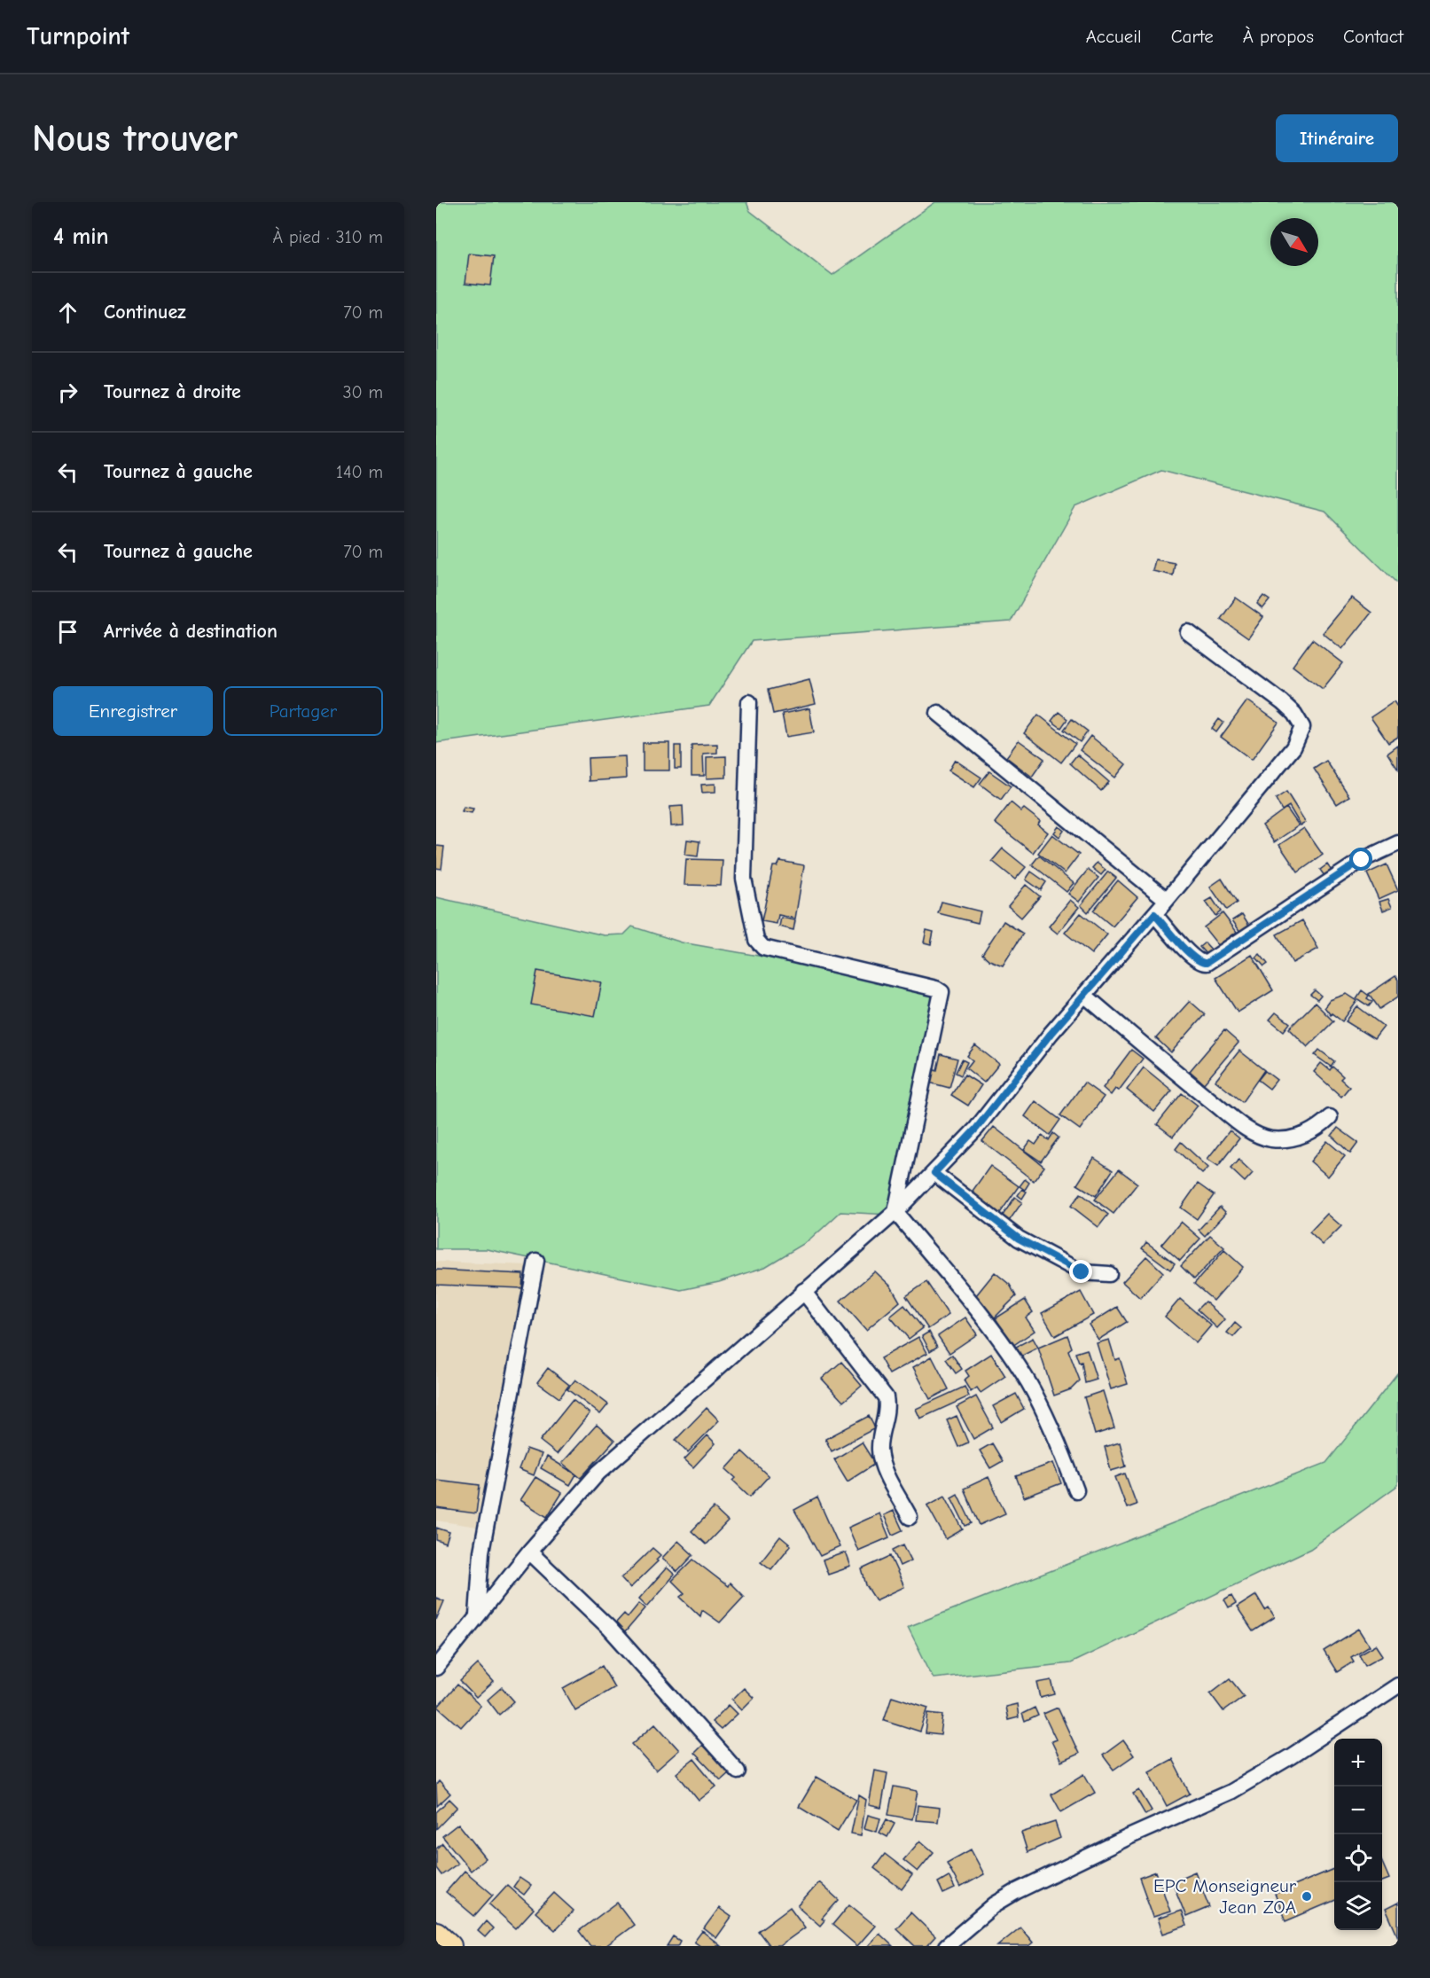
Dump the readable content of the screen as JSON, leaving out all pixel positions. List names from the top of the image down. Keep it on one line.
{"places":["EPC Monseigneur Jean ZOA"],"north":"bottom right","page":{"header":"Turnpoint","nav":["Accueil","Carte","À propos","Contact"],"buttons":["Itinéraire",["Enregistrer","Partager"]],"title":"Nous trouver","heading":["4 min","À pied · 310 m"],"list":[["Continuez","70 m"],["Tournez à droite","30 m"],["Tournez à gauche","140 m"],["Tournez à gauche","70 m"],"Arrivée à destination"],"map_buttons":["+","−"]}}
